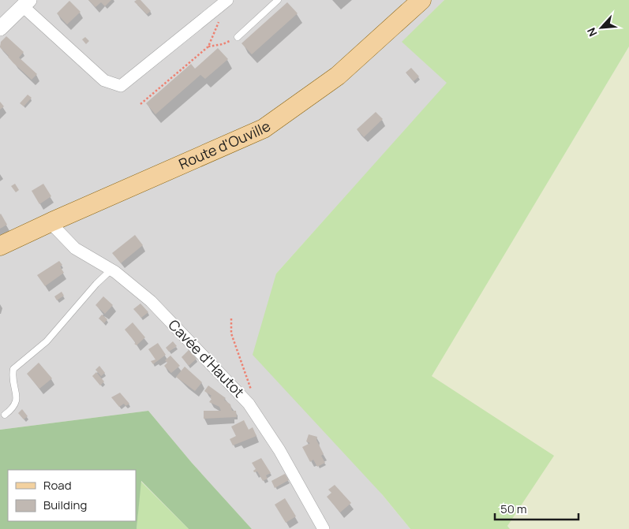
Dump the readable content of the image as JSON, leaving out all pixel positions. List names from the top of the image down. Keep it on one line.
{"streets":{"main road":["Route d'Ouville"],"street":["Cavée d'Hautot"]},"crossings":[["Route d'Ouville","Cavée d'Hautot"]],"legend":["Road","Building"],"scale_bar":"50 m","north":"bottom left"}
